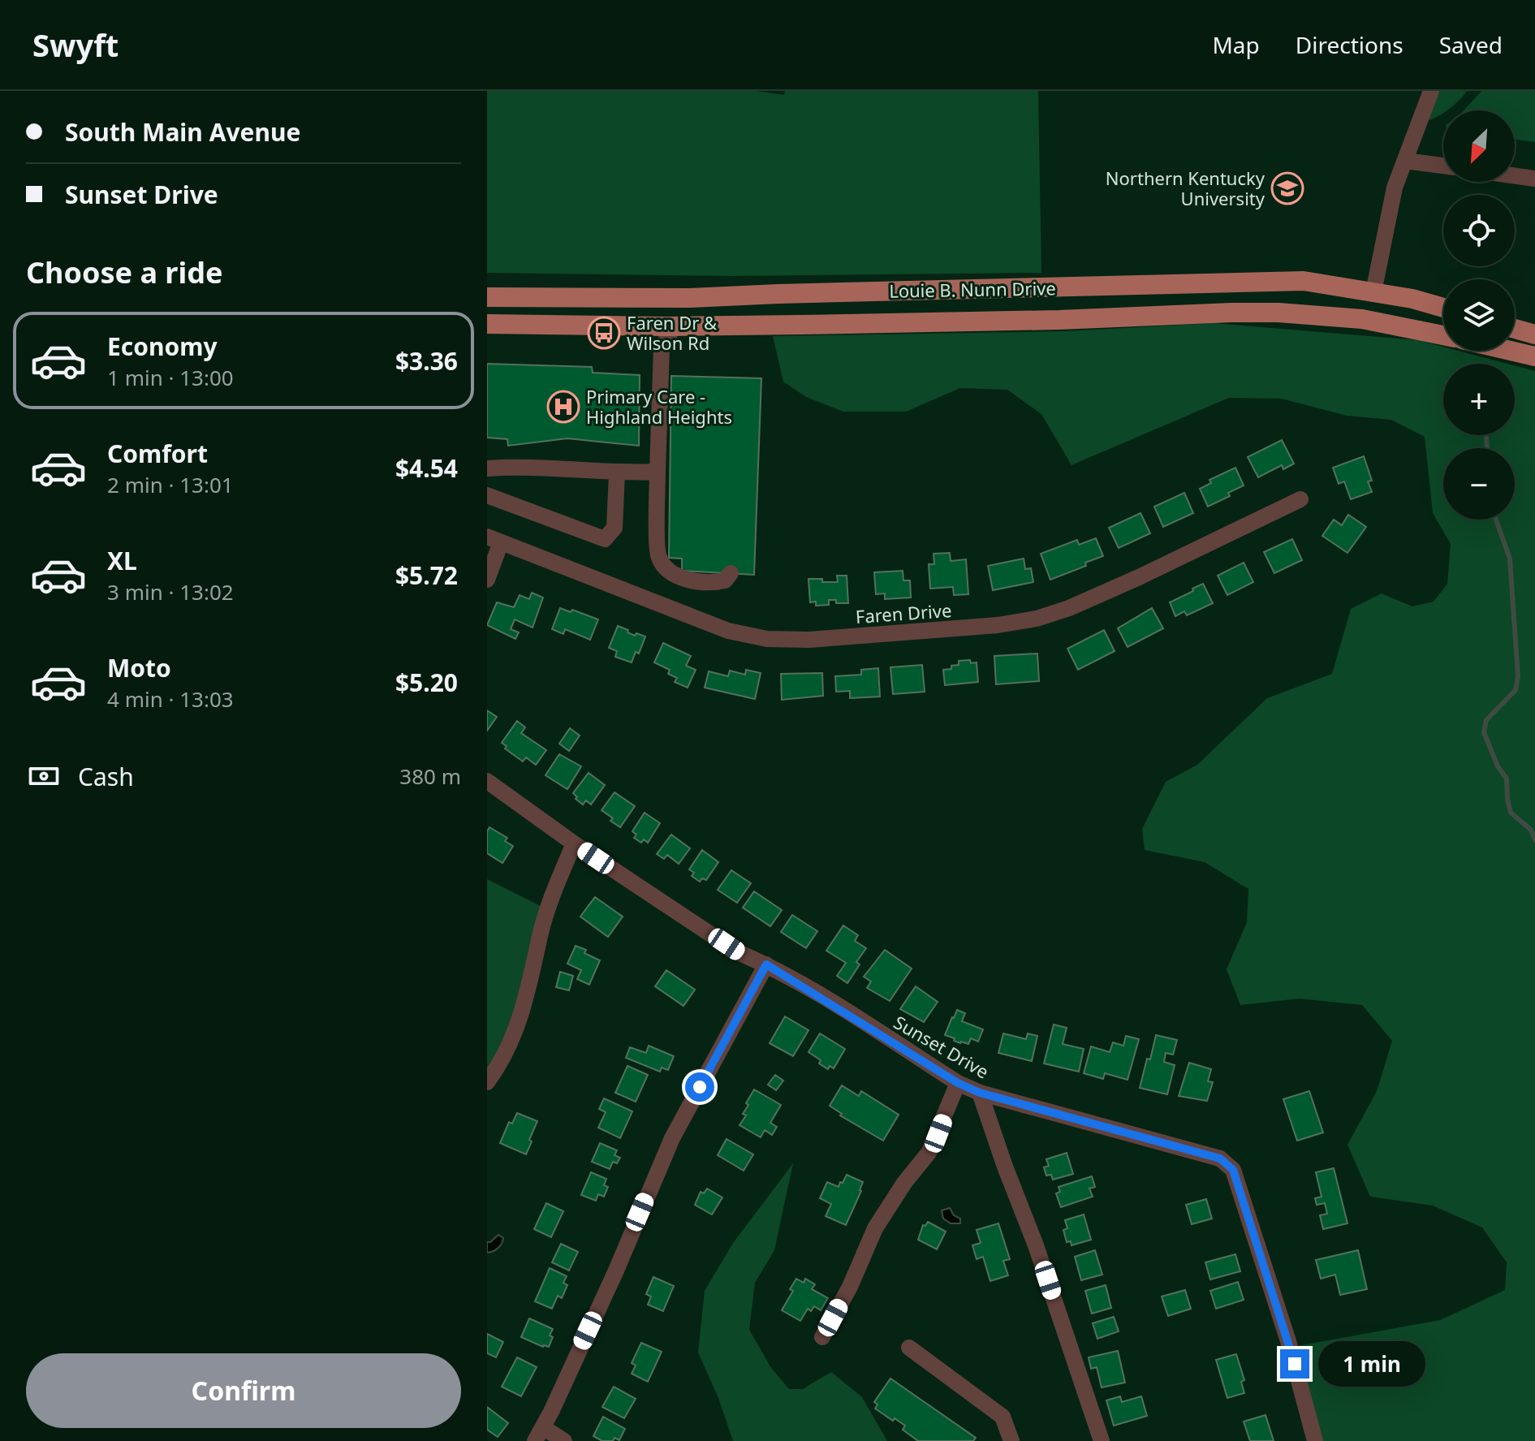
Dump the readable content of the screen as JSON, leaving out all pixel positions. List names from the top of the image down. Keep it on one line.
{"streets":{"main road":["Louie B. Nunn Drive"],"street":["Faren Drive","Sunset Drive"]},"places":{"school or university":["Northern Kentucky University"],"bus stop":["Faren Dr & Wilson Rd"],"hospital":["Primary Care - Highland Heights"]},"north":"bottom left","page":{"header":"Swyft","nav":["Map","Directions","Saved"],"banner":["South Main Avenue","Sunset Drive"],"map_buttons":["+","−"],"heading":"Choose a ride","list":[{"name":"Economy","note":"1 min · 13:00","value":"$3.36"},{"name":"Comfort","note":"2 min · 13:01","value":"$4.54"},{"name":"XL","note":"3 min · 13:02","value":"$5.72"},{"name":"Moto","note":"4 min · 13:03","value":"$5.20"}],"pay":["Cash","380 m"],"buttons":"Confirm","bubble":"1 min"}}
